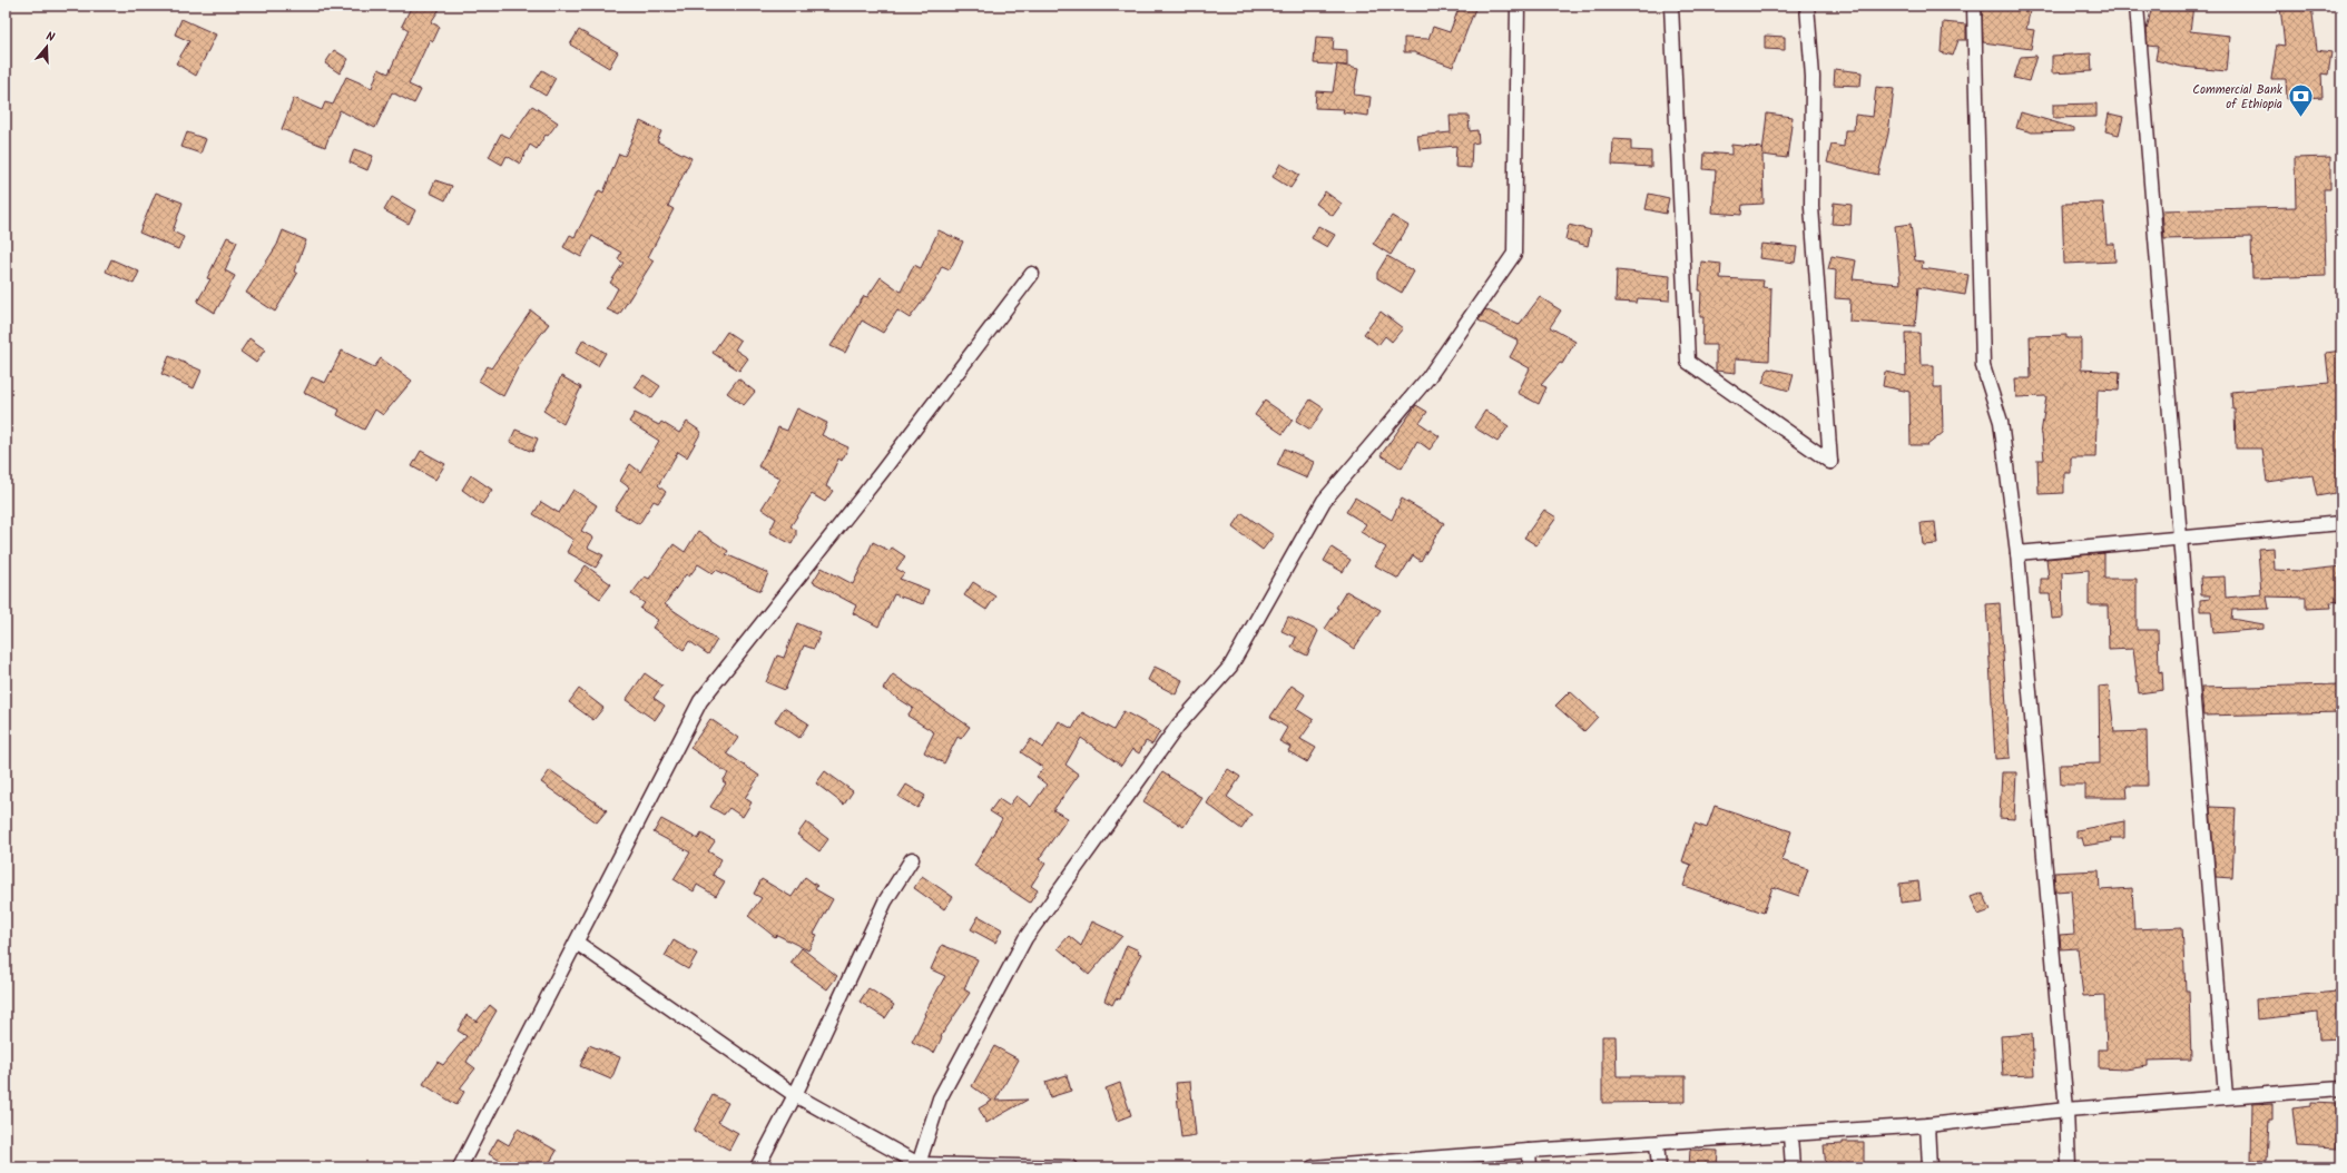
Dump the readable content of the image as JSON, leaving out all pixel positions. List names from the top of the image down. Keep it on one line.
{"places":{"bank":["Commercial Bank of Ethiopia"]},"north":"top"}
